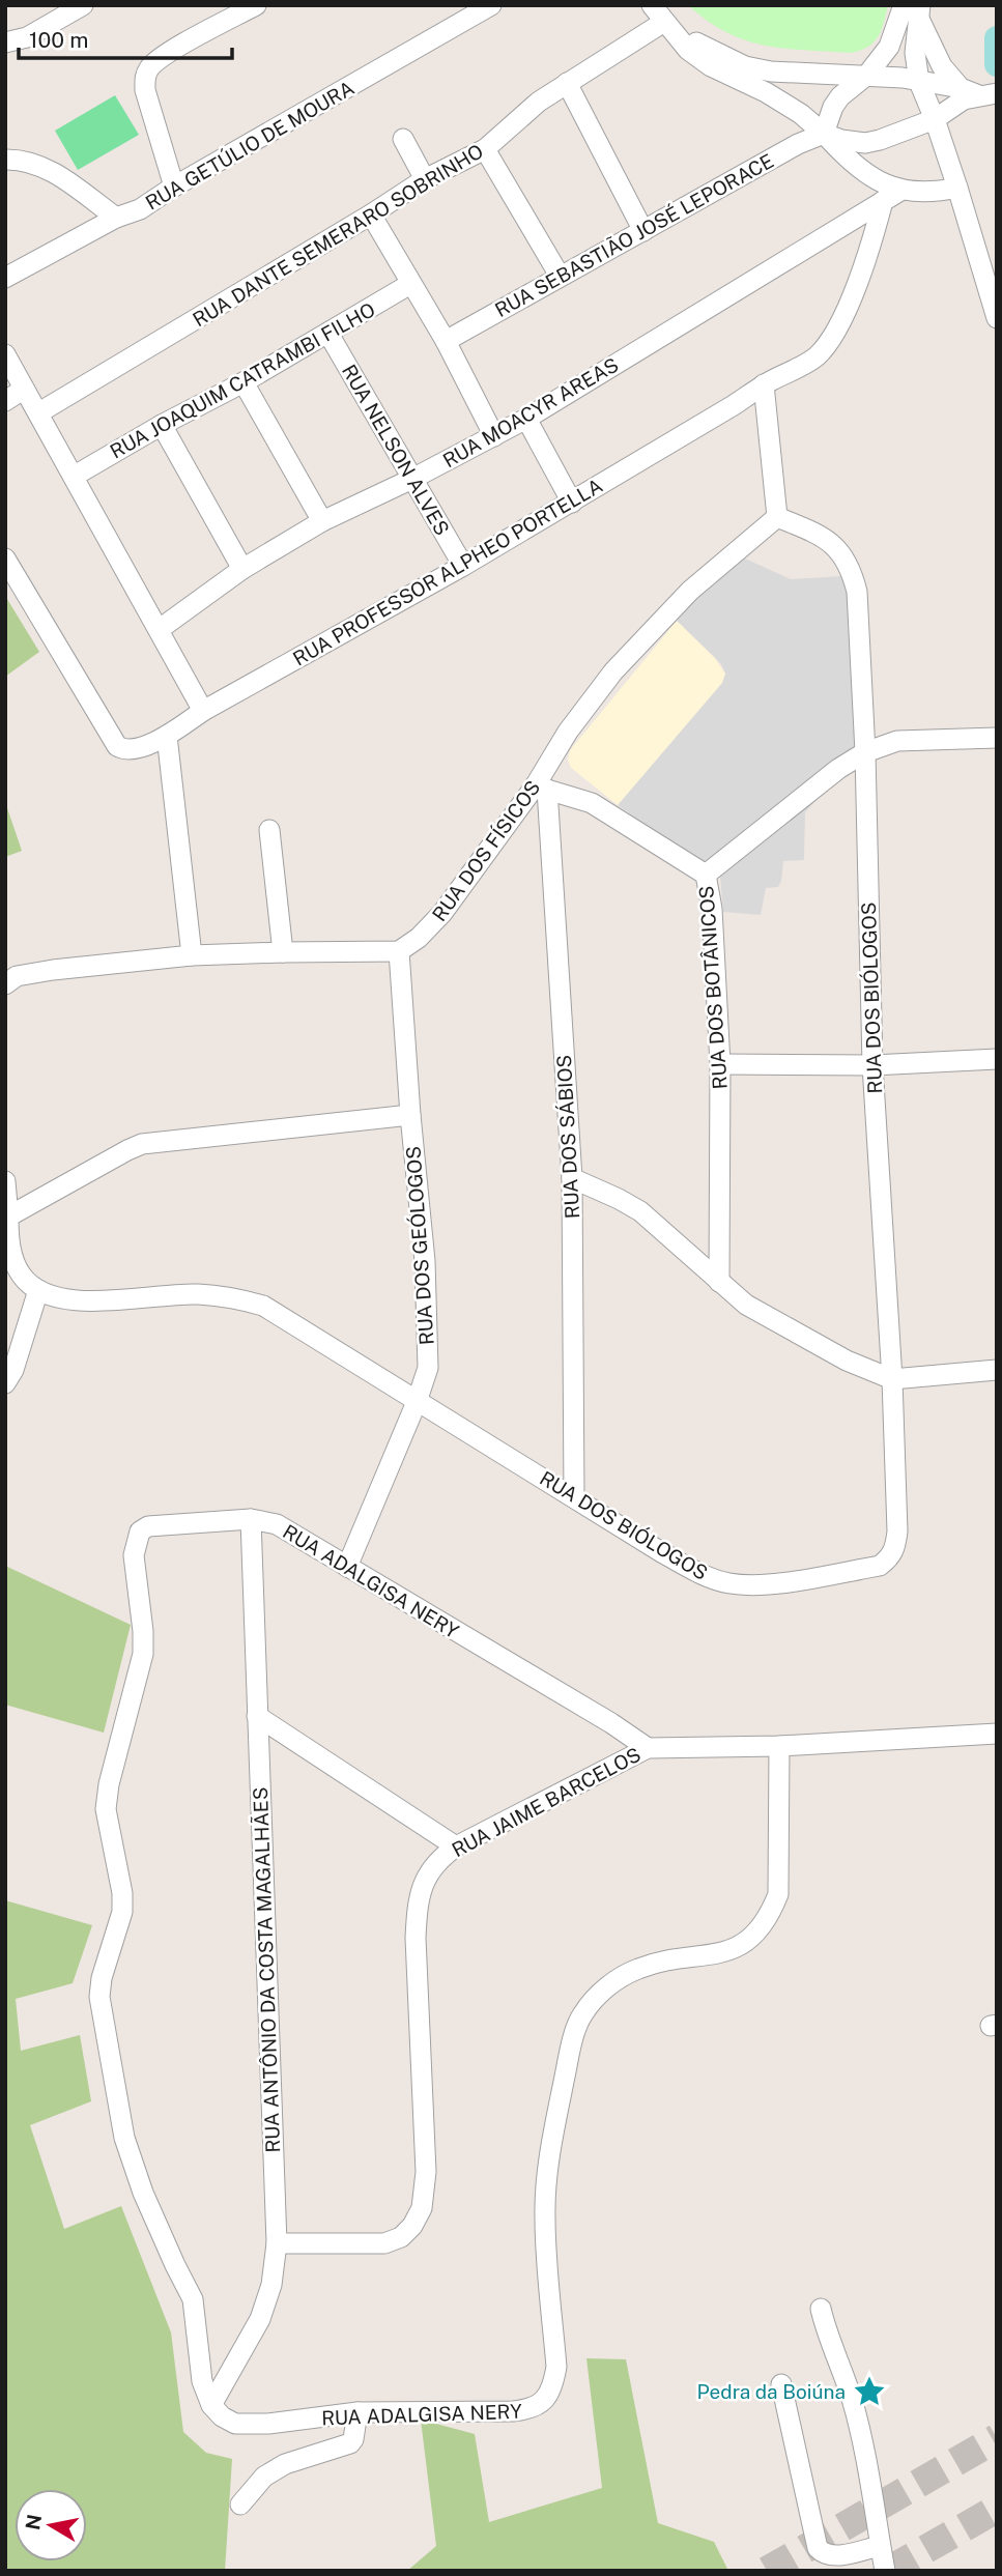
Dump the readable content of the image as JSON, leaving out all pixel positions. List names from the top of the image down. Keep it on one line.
{"streets":{"street":["RUA GETÚLIO DE MOURA","RUA DANTE SEMERARO SOBRINHO","RUA SEBASTIÃO JOSÉ LEPORACE","RUA JOAQUIM CATRAMBI FILHO","RUA MOACYR AREAS","RUA NELSON ALVES","RUA PROFESSOR ALPHEO PORTELLA","RUA DOS FÍSICOS","RUA DOS BOTÂNICOS","RUA DOS BIÓLOGOS","RUA DOS SÁBIOS","RUA DOS GEÓLOGOS","RUA ADALGISA NERY","RUA JAIME BARCELOS","RUA ANTÔNIO DA COSTA MAGALHÃES"]},"crossings":[["RUA JOAQUIM CATRAMBI FILHO","RUA NELSON ALVES"],["RUA MOACYR AREAS","RUA NELSON ALVES"],["RUA MOACYR AREAS","RUA PROFESSOR ALPHEO PORTELLA"],["RUA NELSON ALVES","RUA PROFESSOR ALPHEO PORTELLA"],["RUA DOS FÍSICOS","RUA DOS BOTÂNICOS"],["RUA DOS FÍSICOS","RUA DOS BIÓLOGOS"],["RUA DOS FÍSICOS","RUA DOS SÁBIOS"],["RUA DOS FÍSICOS","RUA DOS GEÓLOGOS"],["RUA DOS BOTÂNICOS","RUA DOS SÁBIOS"],["RUA DOS BIÓLOGOS","RUA DOS SÁBIOS"],["RUA DOS BIÓLOGOS","RUA DOS GEÓLOGOS"],["RUA DOS GEÓLOGOS","RUA ADALGISA NERY"],["RUA ADALGISA NERY","RUA JAIME BARCELOS"],["RUA ADALGISA NERY","RUA ANTÔNIO DA COSTA MAGALHÃES"],["RUA JAIME BARCELOS","RUA ANTÔNIO DA COSTA MAGALHÃES"]],"places":{"place":["Pedra da Boiúna"]},"scale_bar":"100 m","north":"left"}
